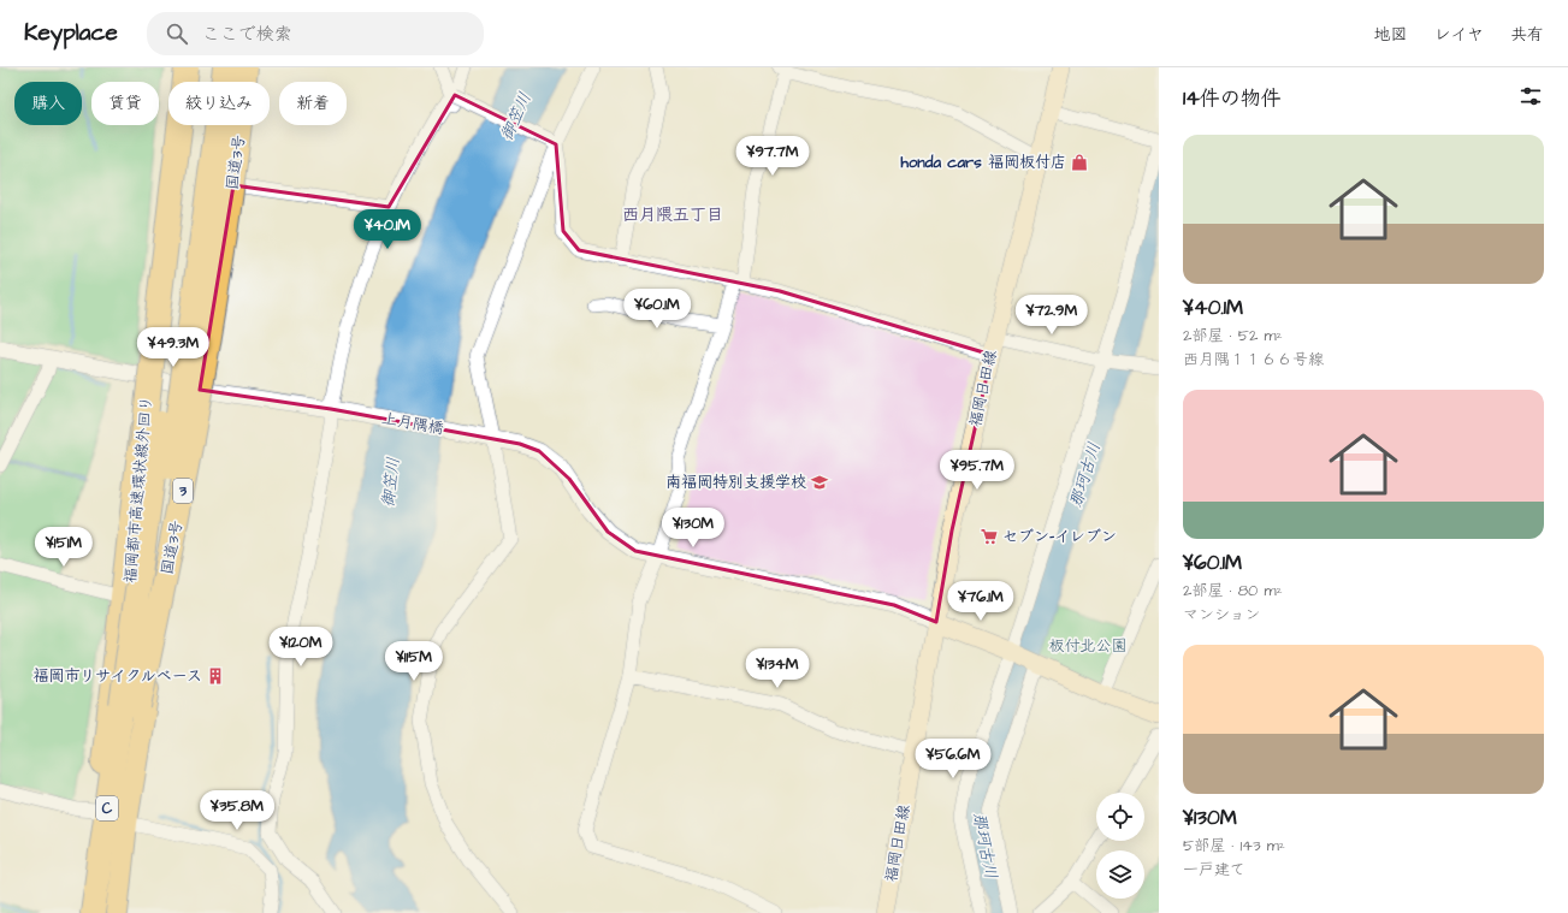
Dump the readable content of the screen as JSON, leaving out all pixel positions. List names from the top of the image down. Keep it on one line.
{"streets":{"highway":["国道3号","福岡都市高速環状線外回り","3","C"],"main road":["福岡日田線"],"street":["上月隅橋"]},"crossings":[["国道3号","上月隅橋"],["国道3号","C"],["福岡日田線","上月隅橋"],["福岡都市高速環状線外回り","C"]],"districts":["西月隈五丁目"],"water":["御笠川","那珂古川"],"parks":["板付北公園"],"places":{"shop":["honda cars 福岡板付店"],"school or university":["南福岡特別支援学校"],"supermarket":["セブン-イレブン"],"building":["福岡市リサイクルベース"]},"page":{"header":"Keyplace","search":"ここで検索","nav":["地図","レイヤ","共有"],"heading":"14件の物件","chip":["購入","賃貸","絞り込み","新着"],"list":[{"name":"¥40.1M","note":"2部屋 · 52 m² · 西月隅１１６６号線"},{"name":"¥60.1M","note":"2部屋 · 80 m² · マンション"},{"name":"¥130M","note":"5部屋 · 143 m² · 一戸建て"}],"price":["¥97.7M","¥40.1M","¥60.1M","¥72.9M","¥49.3M","¥95.7M","¥130M","¥151M","¥76.1M","¥120M","¥115M","¥134M","¥56.6M","¥35.8M"]}}
